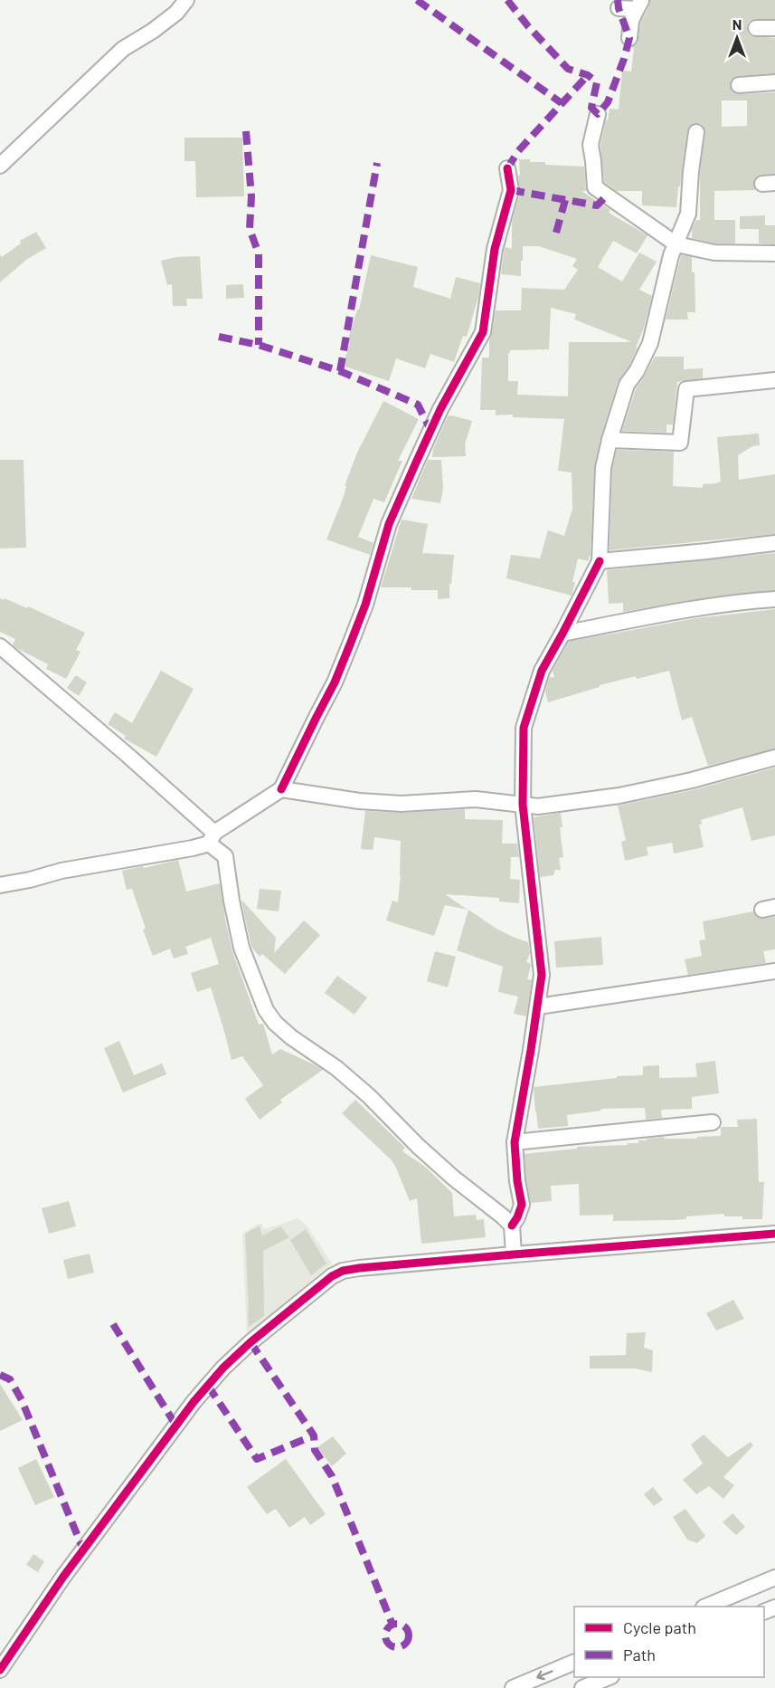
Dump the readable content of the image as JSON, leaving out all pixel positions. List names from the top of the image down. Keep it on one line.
{"legend":["Cycle path","Path"],"north":"top"}
